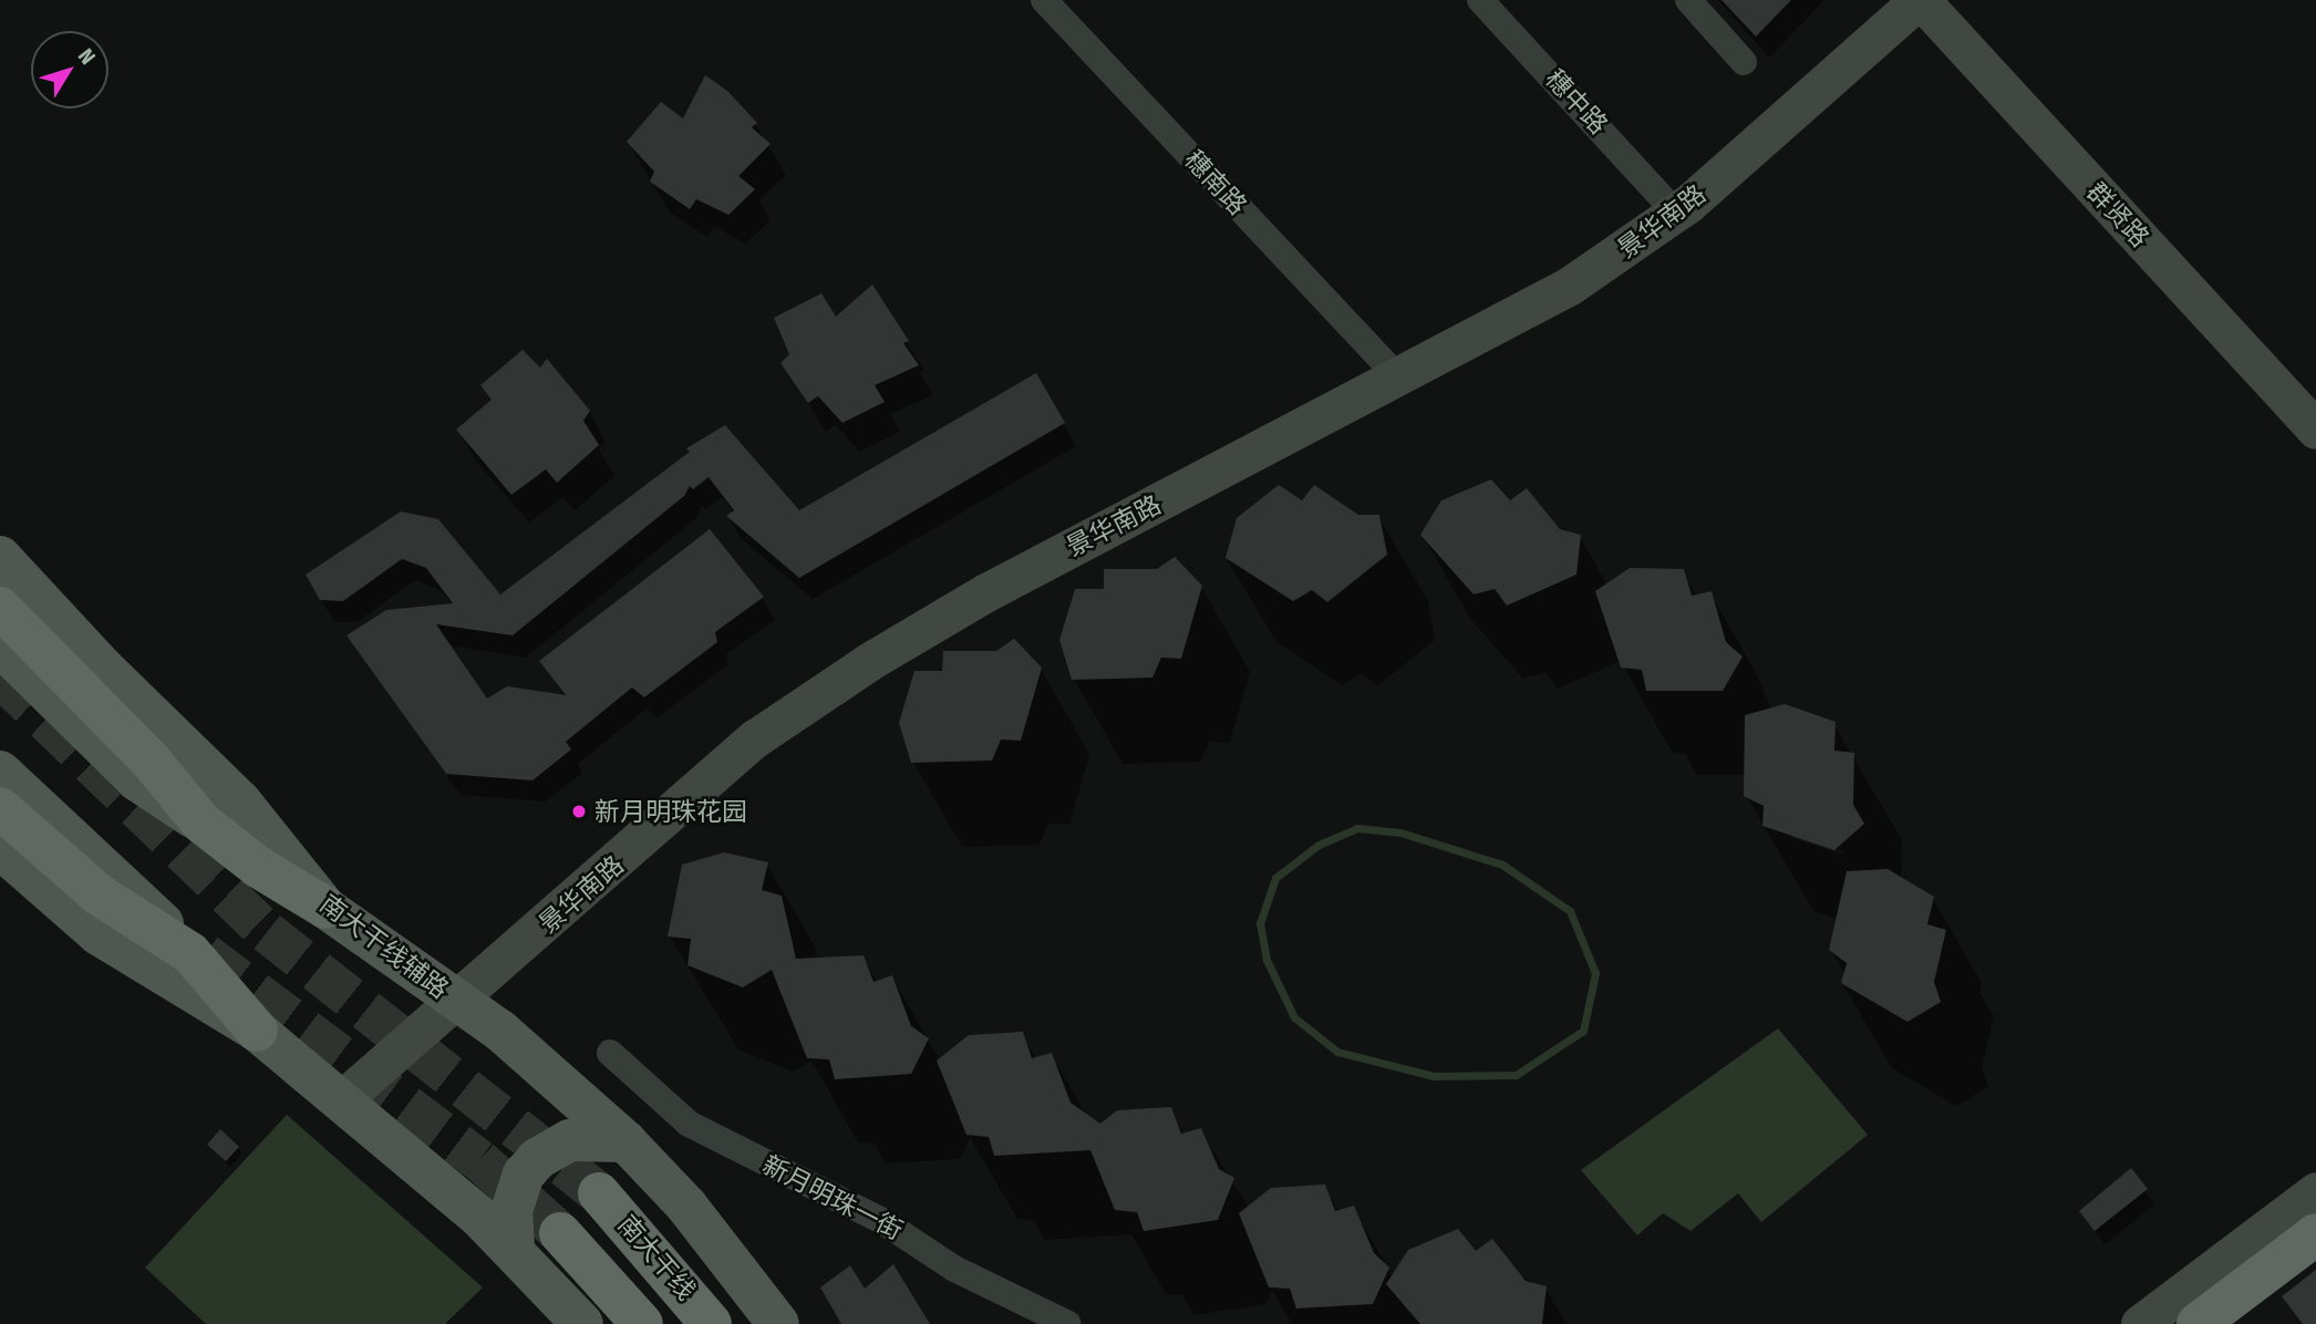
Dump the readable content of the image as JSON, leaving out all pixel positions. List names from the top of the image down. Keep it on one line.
{"streets":{"highway":["南大干线"],"main road":["群贤路","景华南路","南大干线辅路"],"street":["穗中路","穗南路","新月明珠一街"]},"crossings":[["群贤路","景华南路"],["景华南路","南大干线辅路"]],"places":["新月明珠花园"],"north":"top right"}
